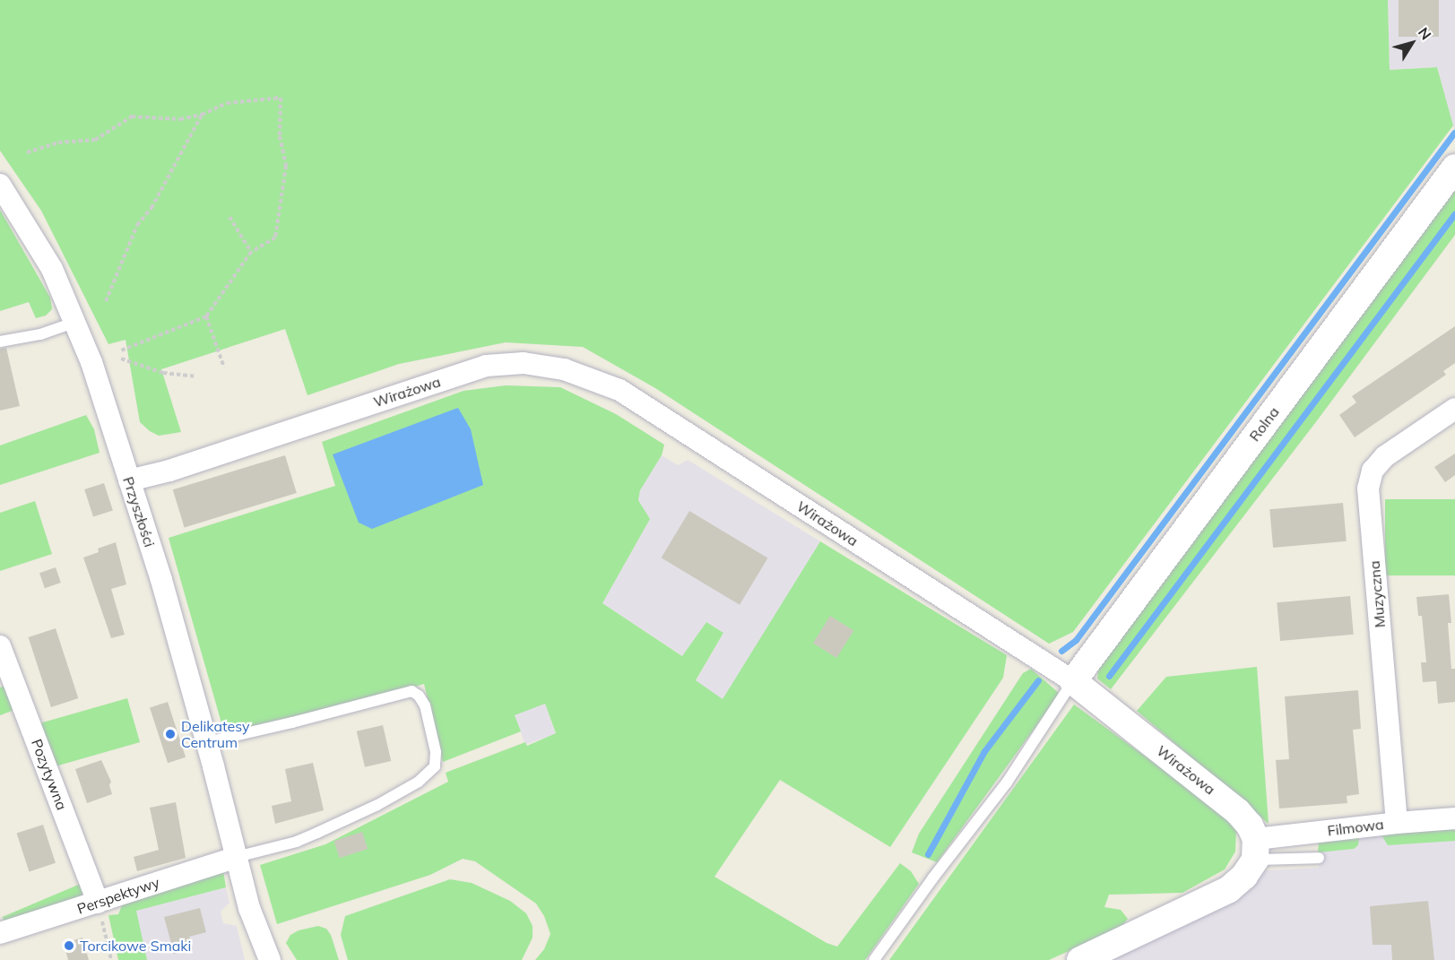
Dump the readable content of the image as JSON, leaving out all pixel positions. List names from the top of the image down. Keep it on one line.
{"streets":{"street":["Wirażowa","Rolna","Przyszłości","Muzyczna","Pozytywna","Filmowa","Perspektywy"]},"crossings":[["Wirażowa","Rolna"],["Wirażowa","Przyszłości"],["Wirażowa","Filmowa"],["Przyszłości","Perspektywy"],["Muzyczna","Filmowa"],["Pozytywna","Perspektywy"]],"places":["Delikatesy Centrum","Torcikowe Smaki"],"north":"top right"}
